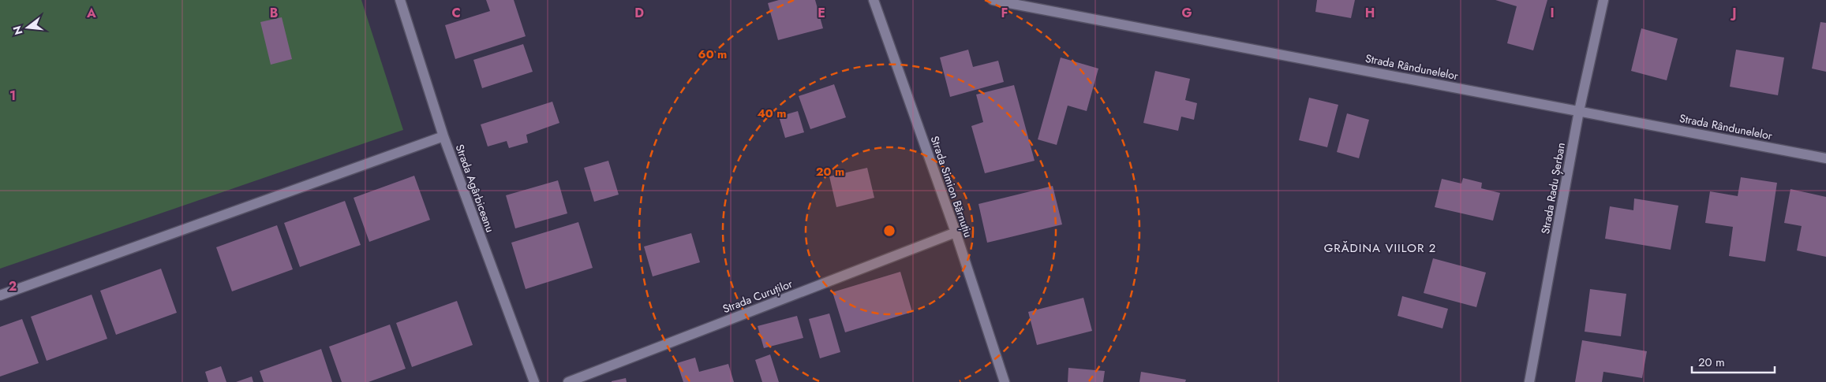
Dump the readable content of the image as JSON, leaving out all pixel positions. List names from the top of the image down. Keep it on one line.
{"streets":{"street":["Strada Rândunelelor","Strada Simion Bărnuțiu","Strada Agârbiceanu","Strada Radu Șerban","Strada Curuților"]},"crossings":[["Strada Rândunelelor","Strada Radu Șerban"],["Strada Simion Bărnuțiu","Strada Curuților"]],"districts":["GRĂDINA VIILOR 2"],"scale_bar":"20 m","north":"left","grid":{"columns":["A","B","C","D","E","F","G","H","I","J"],"rows":["1","2"]},"rings":["60 m","40 m","20 m"]}
